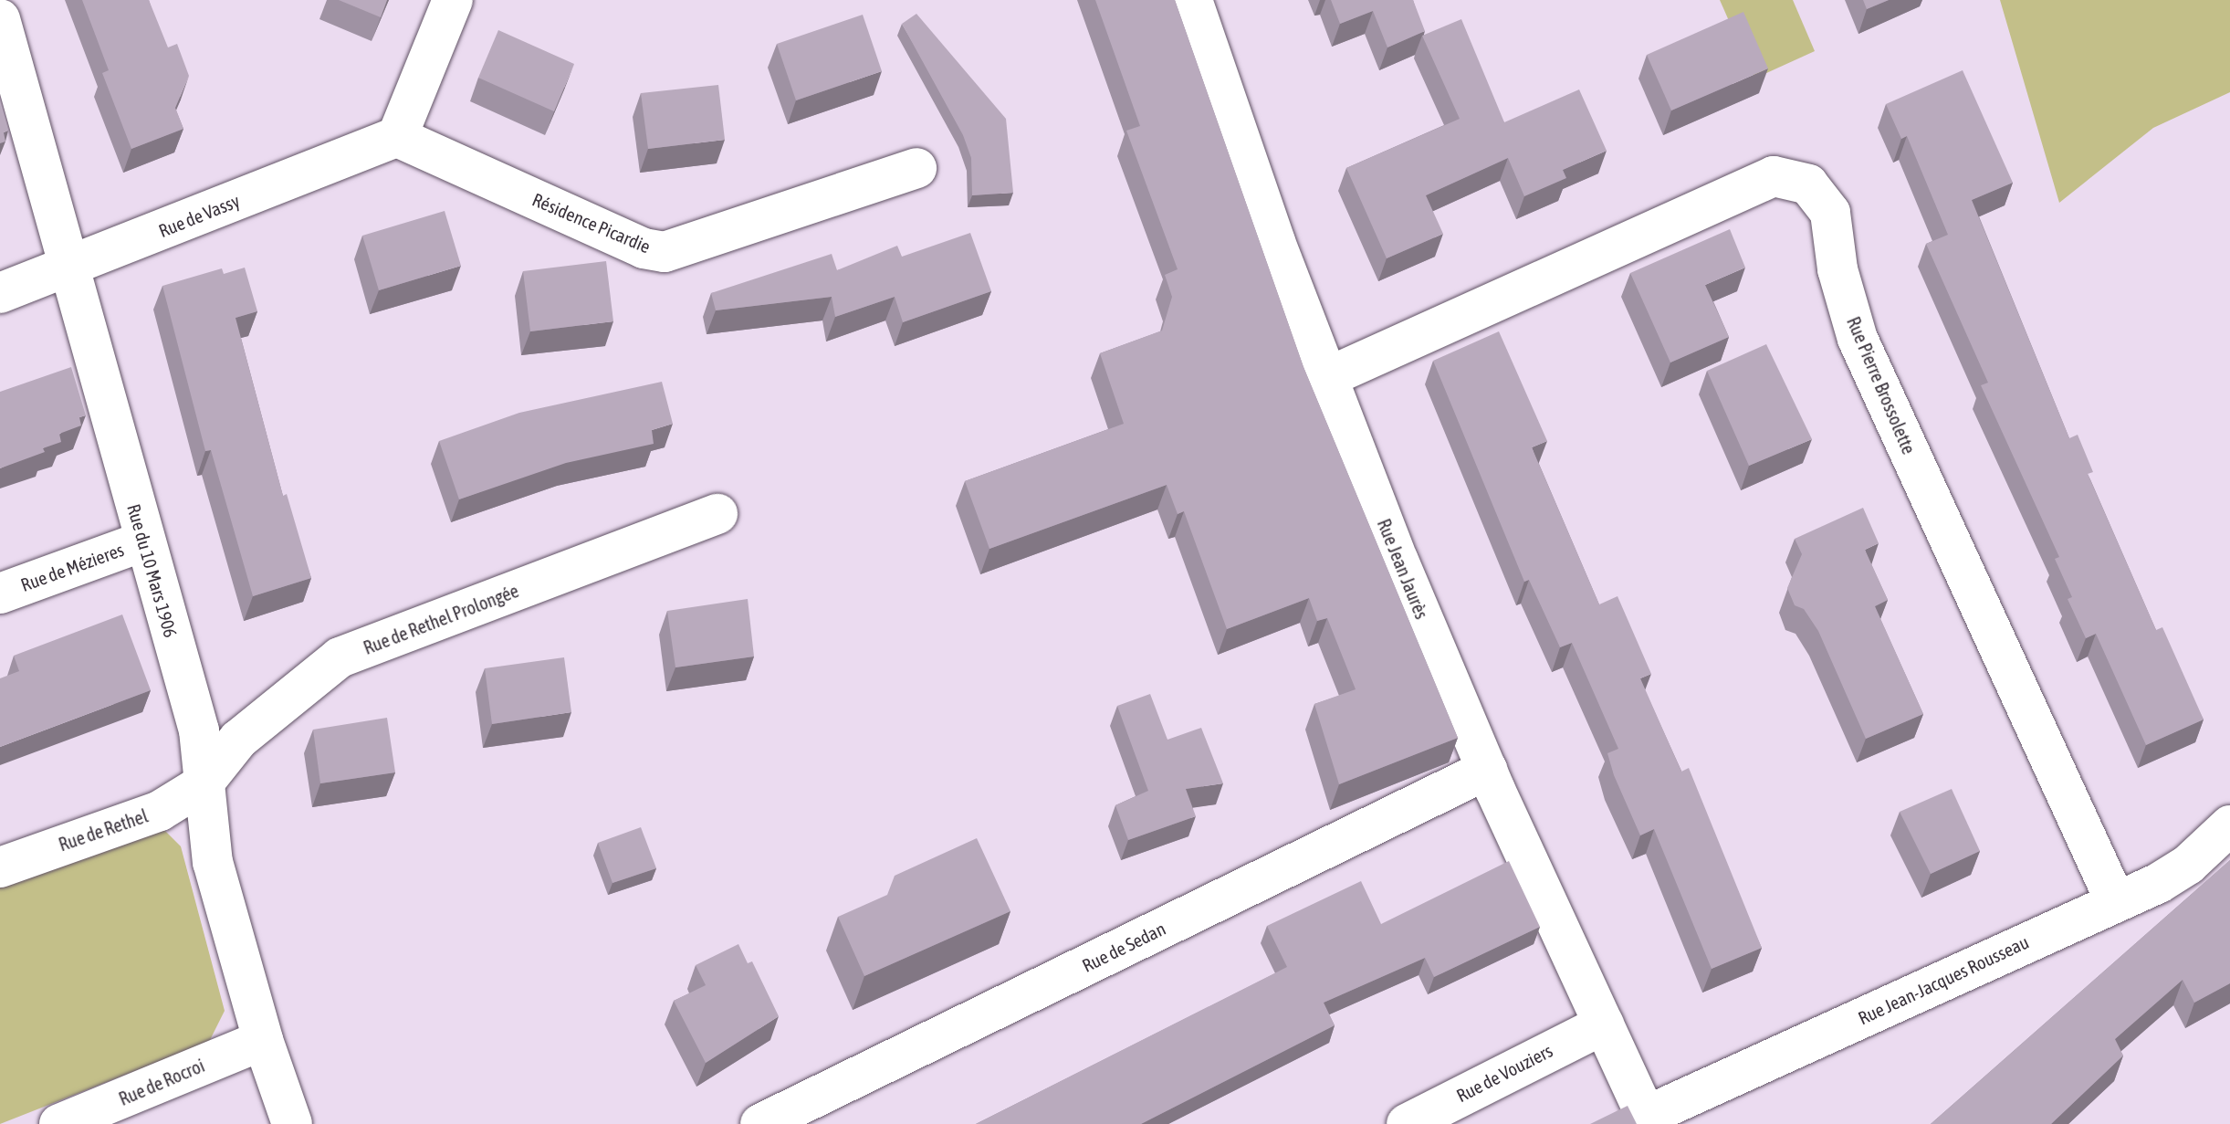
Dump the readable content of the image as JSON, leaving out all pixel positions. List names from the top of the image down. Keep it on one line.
{"streets":{"street":["Rue de Vassy","Résidence Picardie","Rue Pierre Brossolette","Rue de Mézieres","Rue Jean Jaurès","Rue du 10 Mars 1906","Rue de Rethel Prolongée","Rue de Rethel","Rue de Sedan","Rue Jean-Jacques Rousseau","Rue de Vouziers","Rue de Rocroi"]},"crossings":[["Rue de Vassy","Résidence Picardie"],["Rue de Vassy","Rue du 10 Mars 1906"],["Rue Pierre Brossolette","Rue Jean Jaurès"],["Rue Pierre Brossolette","Rue Jean-Jacques Rousseau"],["Rue de Mézieres","Rue du 10 Mars 1906"],["Rue Jean Jaurès","Rue de Sedan"],["Rue Jean Jaurès","Rue Jean-Jacques Rousseau"],["Rue Jean Jaurès","Rue de Vouziers"],["Rue du 10 Mars 1906","Rue de Rethel Prolongée"],["Rue du 10 Mars 1906","Rue de Rethel"],["Rue du 10 Mars 1906","Rue de Rocroi"],["Rue de Rethel Prolongée","Rue de Rethel"]]}
